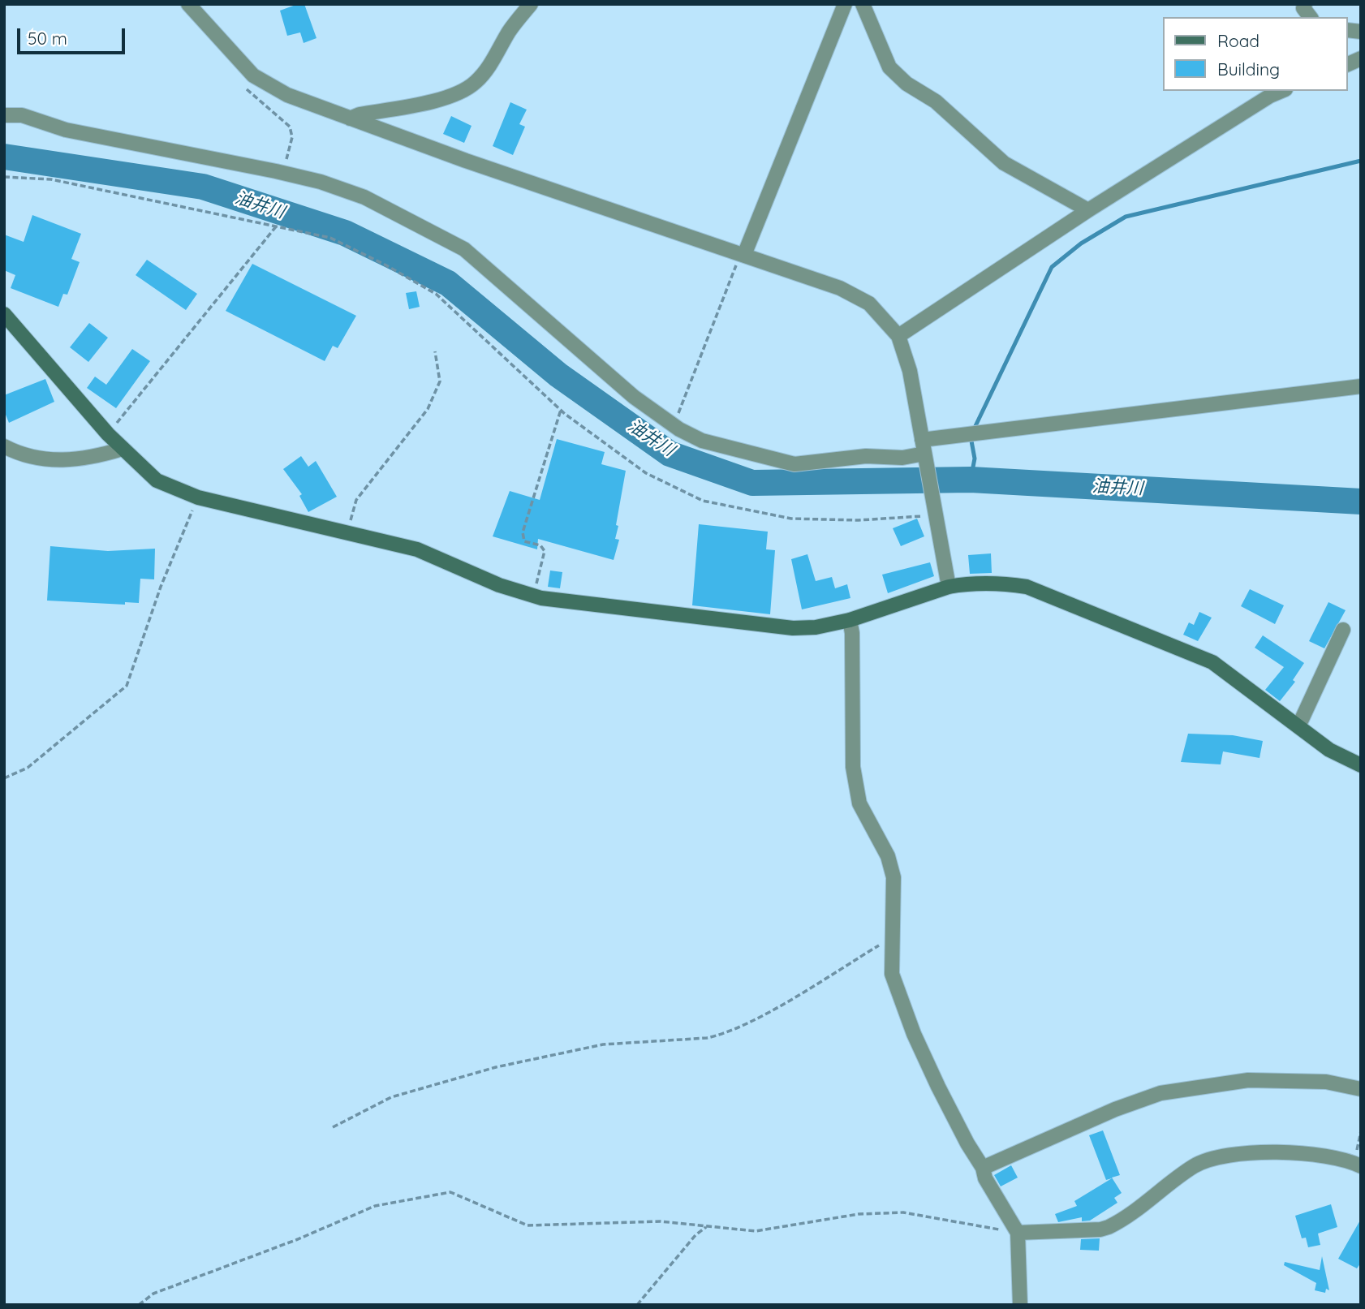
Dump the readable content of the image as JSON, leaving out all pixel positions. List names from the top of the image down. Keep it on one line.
{"water":["油井川"],"legend":["Road","Building"],"scale_bar":"50 m"}
